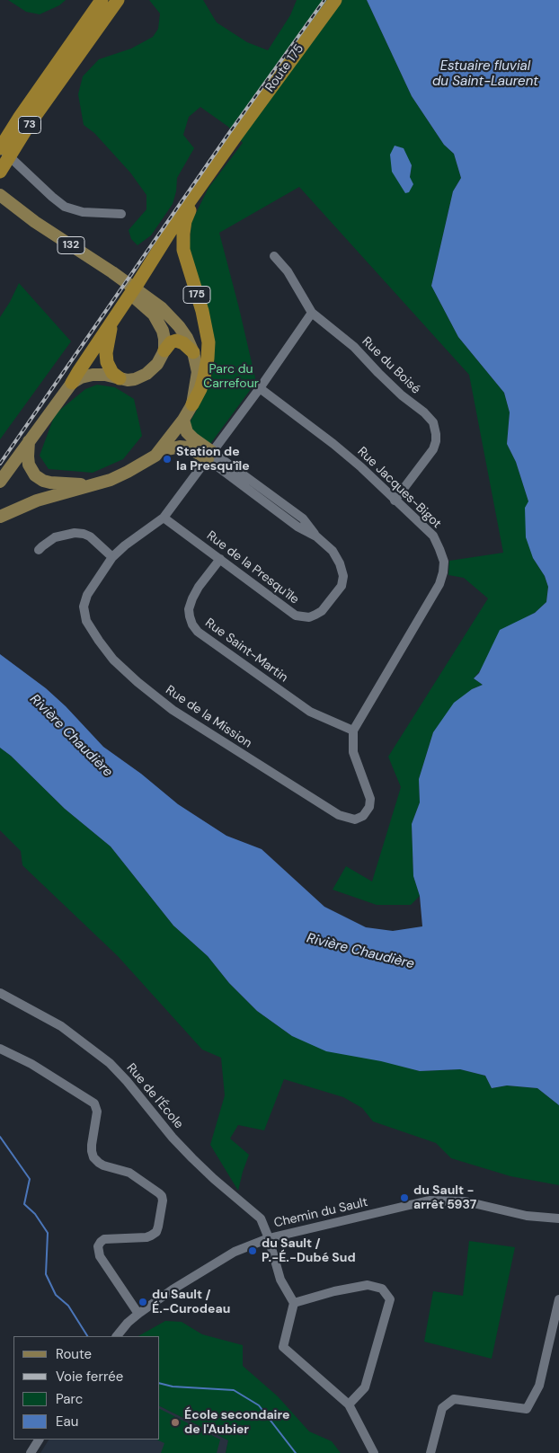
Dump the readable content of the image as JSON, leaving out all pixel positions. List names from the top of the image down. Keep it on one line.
{"streets":{"highway":["Route 175","73","175"],"main road":["132"],"street":["Rue du Boisé","Rue Jacques-Bigot","Rue de la Presqu'île","Rue Saint-Martin","Rue de la Mission","Rue de l'École","Chemin du Sault"]},"crossings":[["Route 175","175"],["132","175"],["Rue du Boisé","Rue Jacques-Bigot"],["Rue du Boisé","Rue de la Mission"],["Rue Jacques-Bigot","Rue Saint-Martin"],["Rue Jacques-Bigot","Rue de la Mission"],["Rue de la Presqu'île","Rue Saint-Martin"],["Rue de la Presqu'île","Rue de la Mission"],["Rue Saint-Martin","Rue de la Mission"],["Rue de l'École","Chemin du Sault"]],"water":["Estuaire fluvial du Saint-Laurent","Rivière Chaudière"],"parks":["Parc du Carrefour"],"places":["Station de la Presqu'île","du Sault - arrêt 5937","du Sault / P.-É.-Dubé Sud","du Sault / É.-Curodeau","École secondaire de l'Aubier"],"legend":["Route","Voie ferrée","Parc","Eau"]}
